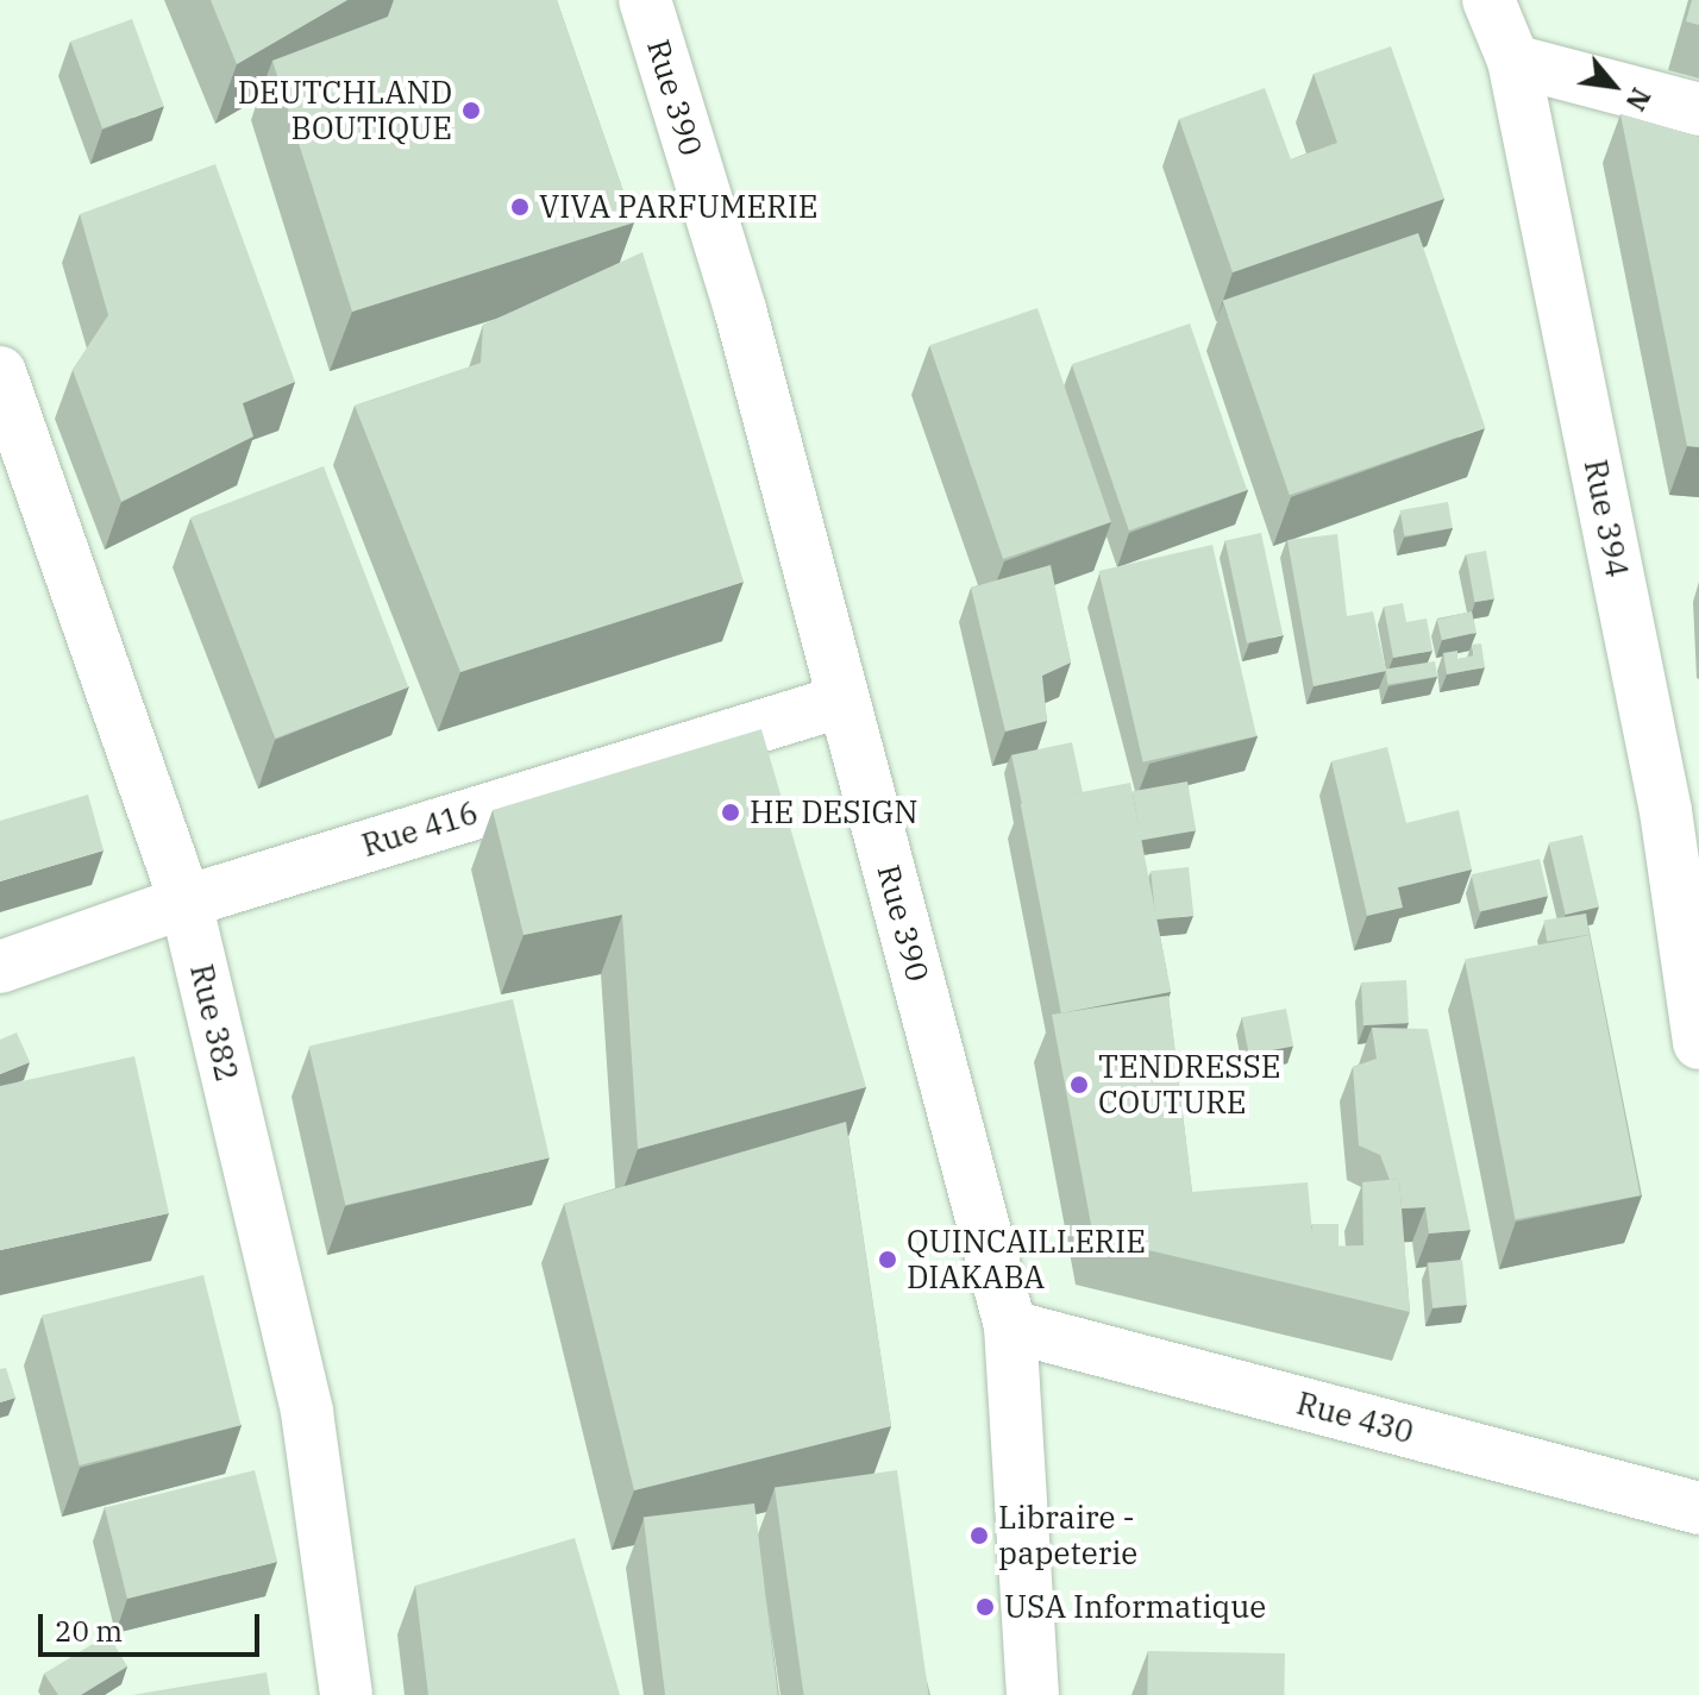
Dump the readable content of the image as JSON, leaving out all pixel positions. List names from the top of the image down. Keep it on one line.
{"streets":{"street":["Rue 390","Rue 394","Rue 416","Rue 382","Rue 430"]},"crossings":[["Rue 390","Rue 416"],["Rue 390","Rue 430"],["Rue 416","Rue 382"]],"places":["DEUTCHLAND BOUTIQUE","VIVA PARFUMERIE","HE DESIGN","TENDRESSE COUTURE","QUINCAILLERIE DIAKABA","Libraire - papeterie","USA Informatique"],"scale_bar":"20 m","north":"bottom right"}
